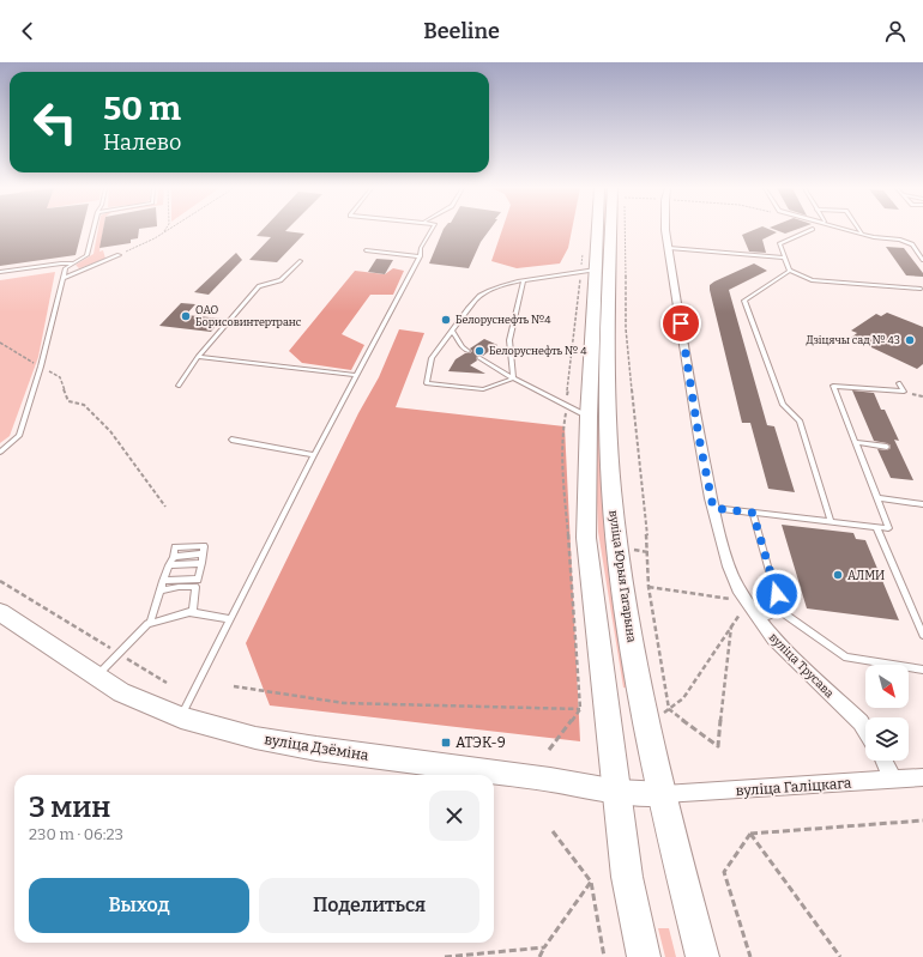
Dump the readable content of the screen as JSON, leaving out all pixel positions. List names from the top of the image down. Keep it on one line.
{"streets":{"main road":["вуліца Юрыя Гагарына","вуліца Дзёміна"],"street":["вуліца Трусава","вуліца Галіцкага"]},"crossings":[["вуліца Юрыя Гагарына","вуліца Дзёміна"],["вуліца Юрыя Гагарына","вуліца Галіцкага"],["вуліца Дзёміна","вуліца Галіцкага"]],"places":{"other":["ОАО Борисовинтертранс","Белоруснефть №4","Дзіцячы сад № 43","Белоруснефть № 4","АЛМИ"],"transit":["АТЭК-9"]},"north":"bottom right","page":{"header":"Beeline","turn":["50 m","Налево"],"heading":["3 мин","230 m · 06:23"],"buttons":["Выход","Поделиться"]}}
